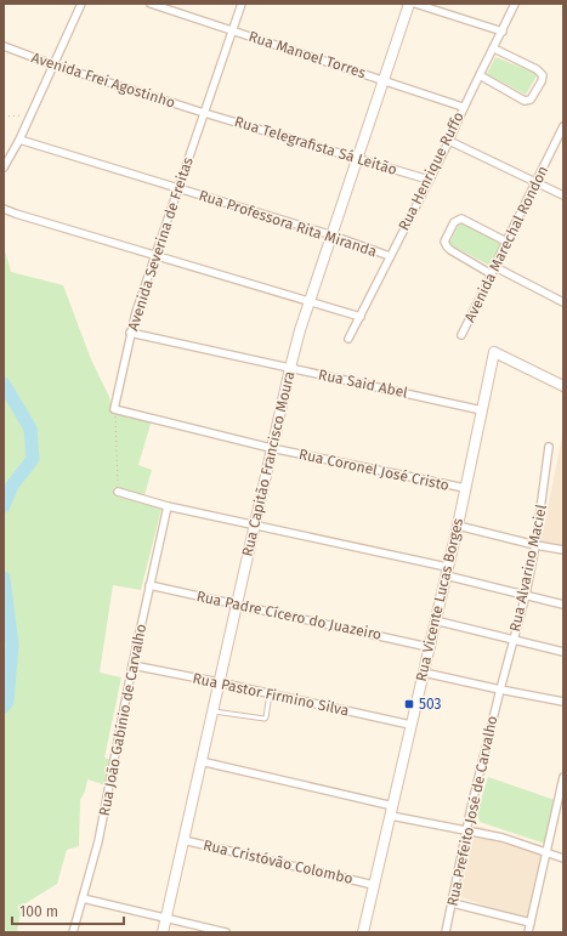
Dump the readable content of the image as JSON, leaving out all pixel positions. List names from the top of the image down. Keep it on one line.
{"streets":{"main road":["Rua Capitão Francisco Moura","Rua Vicente Lucas Borges"],"street":["Rua Manoel Torres","Avenida Frei Agostinho","Rua Telegrafista Sá Leitão","Rua Henrique Ruffo","Rua Professora Rita Miranda","Avenida Severina de Freitas","Avenida Marechal Rondon","Rua Said Abel","Rua Coronel José Cristo","Rua Alvarino Maciel","Rua Padre Cícero do Juazeiro","Rua Pastor Firmino Silva","Rua João Gabínio de Carvalho","Rua Prefeito José de Carvalho","Rua Cristóvão Colombo"]},"crossings":[["Rua Manoel Torres","Rua Henrique Ruffo"],["Rua Manoel Torres","Avenida Severina de Freitas"],["Rua Manoel Torres","Rua Capitão Francisco Moura"],["Avenida Frei Agostinho","Rua Telegrafista Sá Leitão"],["Avenida Frei Agostinho","Avenida Severina de Freitas"],["Rua Telegrafista Sá Leitão","Rua Henrique Ruffo"],["Rua Telegrafista Sá Leitão","Avenida Severina de Freitas"],["Rua Telegrafista Sá Leitão","Rua Capitão Francisco Moura"],["Rua Henrique Ruffo","Rua Professora Rita Miranda"],["Rua Professora Rita Miranda","Avenida Severina de Freitas"],["Rua Professora Rita Miranda","Rua Capitão Francisco Moura"],["Avenida Severina de Freitas","Rua Said Abel"],["Avenida Severina de Freitas","Rua Coronel José Cristo"],["Rua Said Abel","Rua Capitão Francisco Moura"],["Rua Said Abel","Rua Vicente Lucas Borges"],["Rua Capitão Francisco Moura","Rua Coronel José Cristo"],["Rua Capitão Francisco Moura","Rua Padre Cícero do Juazeiro"],["Rua Capitão Francisco Moura","Rua Pastor Firmino Silva"],["Rua Capitão Francisco Moura","Rua Cristóvão Colombo"],["Rua Coronel José Cristo","Rua Vicente Lucas Borges"],["Rua Alvarino Maciel","Rua Prefeito José de Carvalho"],["Rua Vicente Lucas Borges","Rua Padre Cícero do Juazeiro"],["Rua Vicente Lucas Borges","Rua Pastor Firmino Silva"],["Rua Vicente Lucas Borges","Rua Cristóvão Colombo"],["Rua Padre Cícero do Juazeiro","Rua João Gabínio de Carvalho"],["Rua Pastor Firmino Silva","Rua João Gabínio de Carvalho"]],"places":{"transit":["503"]},"scale_bar":"100 m"}
